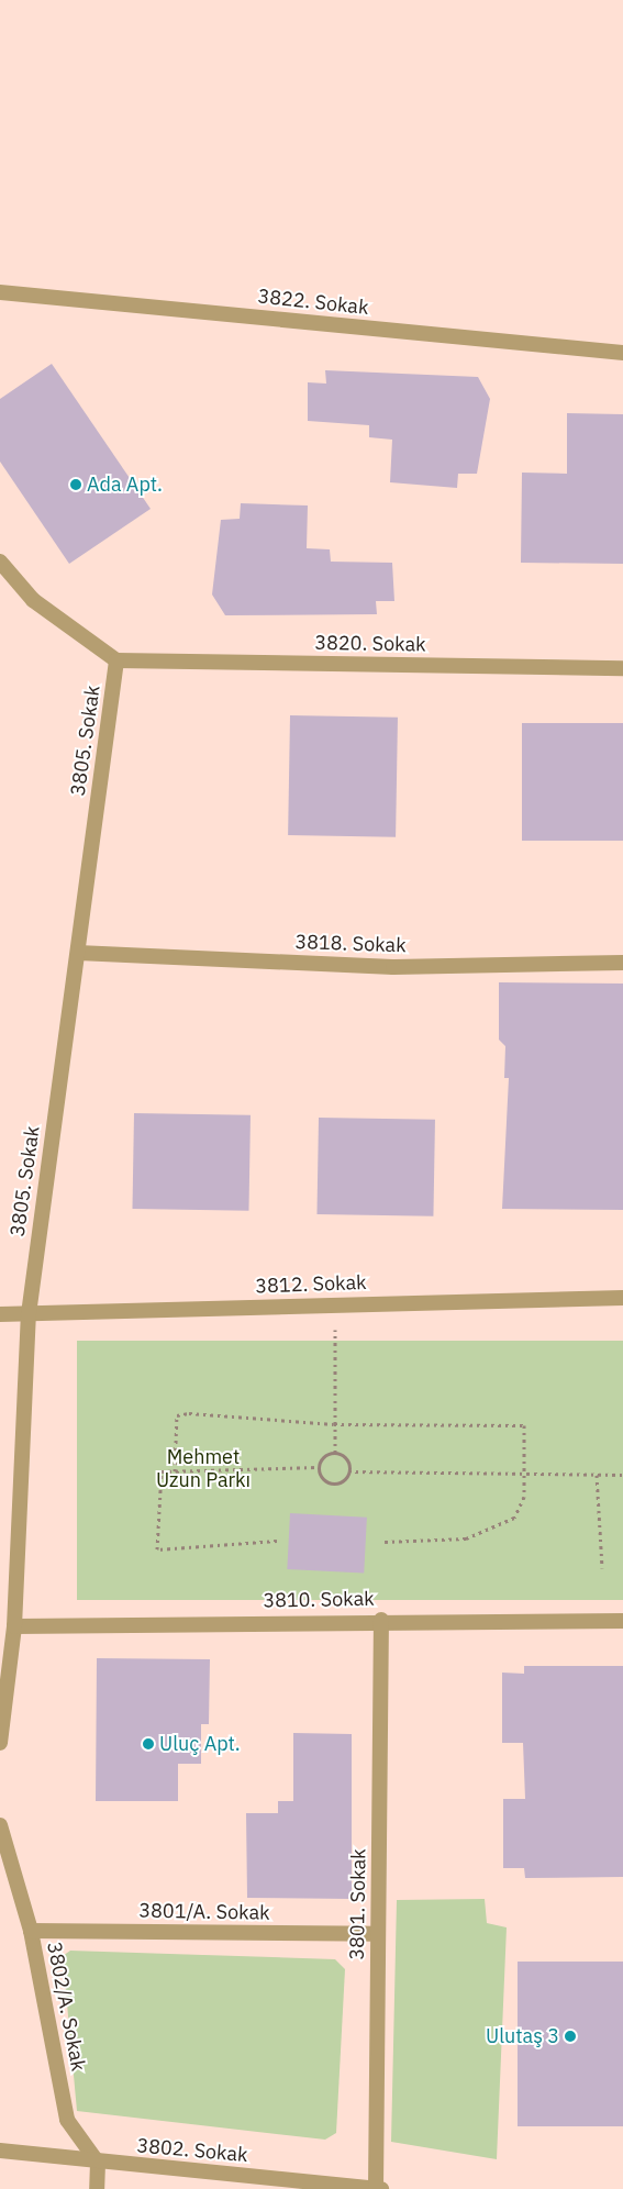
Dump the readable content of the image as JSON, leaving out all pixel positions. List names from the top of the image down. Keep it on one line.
{"streets":{"street":["3822. Sokak","3820. Sokak","3805. Sokak","3818. Sokak","3812. Sokak","3810. Sokak","3801. Sokak","3801/A. Sokak","3802/A. Sokak","3802. Sokak"]},"crossings":[["3820. Sokak","3805. Sokak"],["3805. Sokak","3818. Sokak"],["3805. Sokak","3812. Sokak"],["3805. Sokak","3810. Sokak"],["3810. Sokak","3801. Sokak"],["3801. Sokak","3801/A. Sokak"],["3801. Sokak","3802. Sokak"],["3801/A. Sokak","3802/A. Sokak"],["3802/A. Sokak","3802. Sokak"]],"parks":["Mehmet Uzun Parkı"],"places":["Ada Apt.","Uluç Apt.","Ulutaş 3"]}
